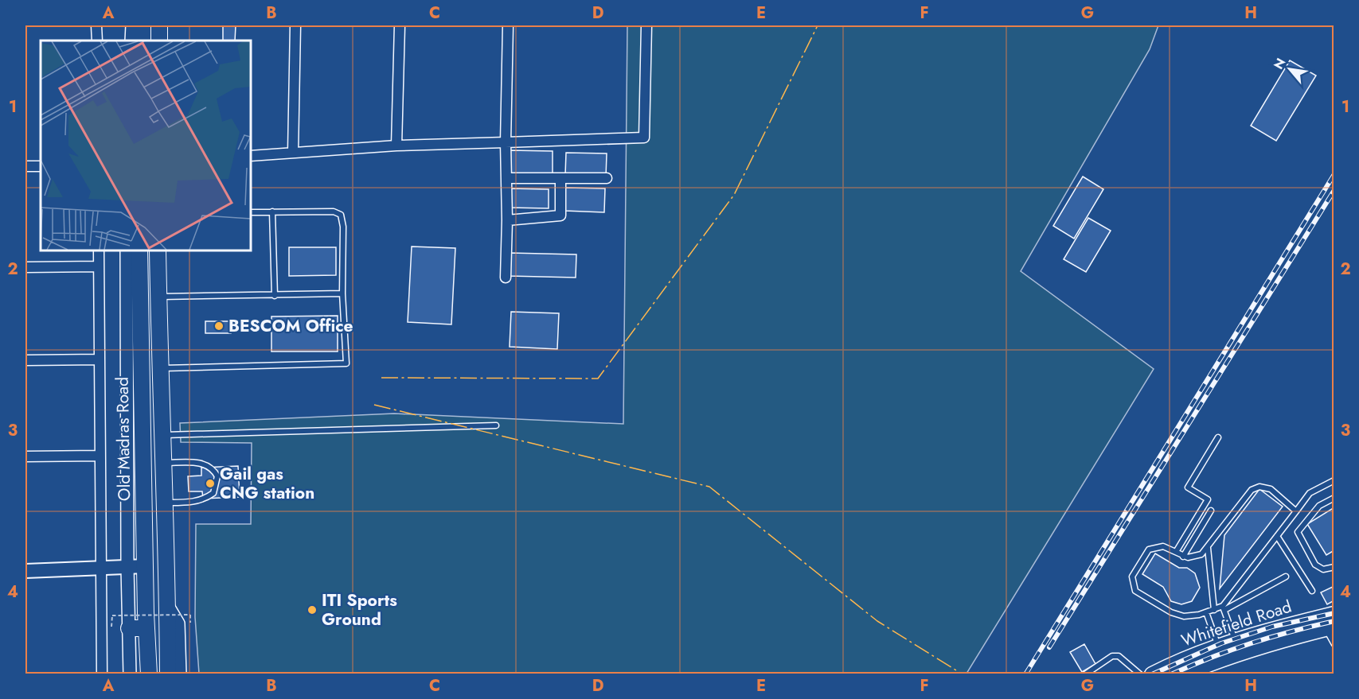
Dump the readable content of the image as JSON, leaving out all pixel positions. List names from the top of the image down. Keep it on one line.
{"streets":{"highway":["Old Madras Road"],"main road":["Whitefield Road"]},"places":["BESCOM Office","Gail gas CNG station","ITI Sports Ground"],"north":"top left","grid":{"columns":["A","B","C","D","E","F","G","H"],"rows":["1","2","3","4"]}}
